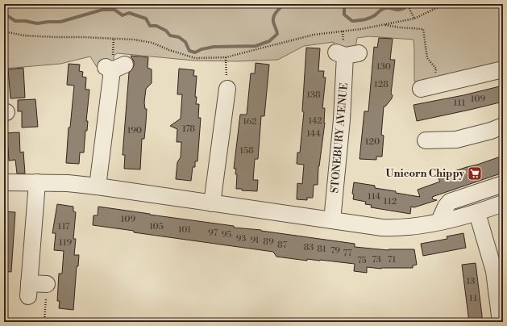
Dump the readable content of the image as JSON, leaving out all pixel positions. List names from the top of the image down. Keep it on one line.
{"streets":{"street":["STONEBURY AVENUE"]},"places":{"supermarket":["Unicorn Chippy"]},"house_numbers":["130","128","138","109","111","142","162","178","190","144","120","158","114","112","109","117","105","101","97","95","93","91","89","119","87","83","81","79","77","73","71","75","13","11"]}
